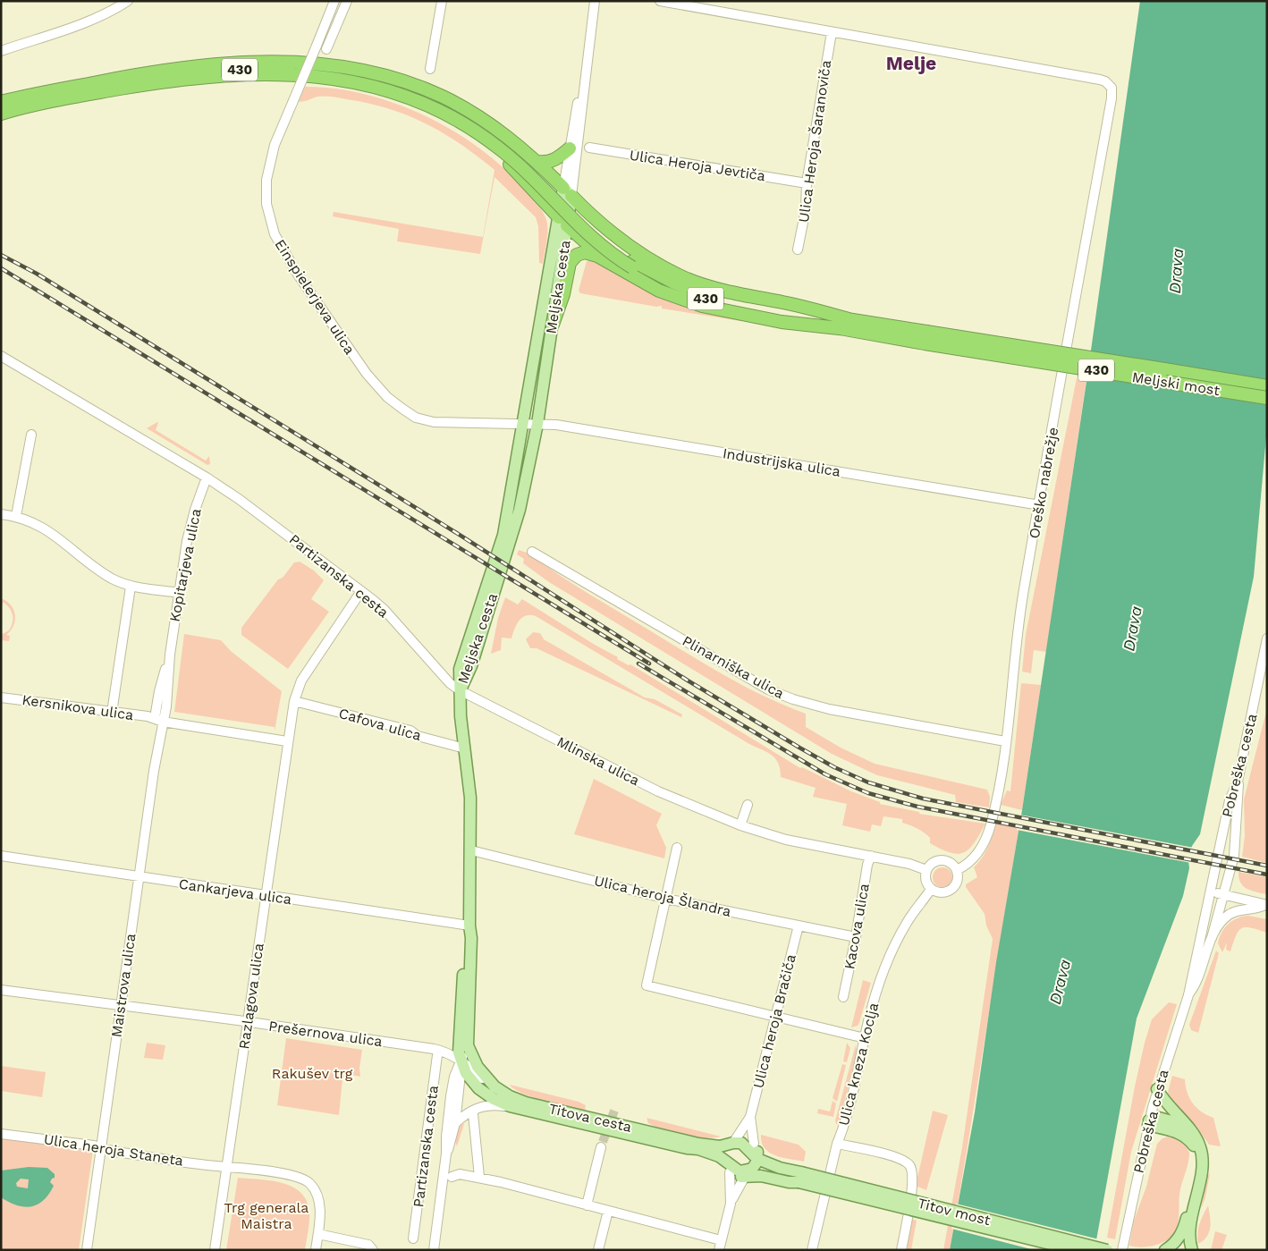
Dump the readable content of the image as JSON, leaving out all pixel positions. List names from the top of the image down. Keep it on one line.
{"streets":{"highway":["430","Meljski most"],"main road":["Meljska cesta","Partizanska cesta","Titova cesta","Titov most"],"street":["Ulica Heroja Šaranoviča","Ulica Heroja Jevtiča","Einspielerjeva ulica","Industrijska ulica","Oreško nabrežje","Kopitarjeva ulica","Plinarniška ulica","Kersnikova ulica","Cafova ulica","Mlinska ulica","Pobreška cesta","Cankarjeva ulica","Ulica heroja Šlandra","Kacova ulica","Maistrova ulica","Razlagova ulica","Ulica heroja Bračiča","Prešernova ulica","Ulica kneza Koclja","Ulica heroja Staneta"]},"crossings":[["430","Meljski most"],["Ulica Heroja Šaranoviča","Ulica Heroja Jevtiča"],["Ulica Heroja Šaranoviča","Oreško nabrežje"],["Meljska cesta","Einspielerjeva ulica"],["Meljska cesta","Industrijska ulica"],["Meljska cesta","Partizanska cesta"],["Meljska cesta","Mlinska ulica"],["Einspielerjeva ulica","Industrijska ulica"],["Meljski most","Oreško nabrežje"],["Industrijska ulica","Oreško nabrežje"],["Oreško nabrežje","Plinarniška ulica"],["Oreško nabrežje","Mlinska ulica"],["Oreško nabrežje","Ulica kneza Koclja"],["Kopitarjeva ulica","Partizanska cesta"],["Kopitarjeva ulica","Kersnikova ulica"],["Kopitarjeva ulica","Maistrova ulica"],["Partizanska cesta","Cafova ulica"],["Partizanska cesta","Mlinska ulica"],["Partizanska cesta","Cankarjeva ulica"],["Partizanska cesta","Ulica heroja Šlandra"],["Partizanska cesta","Razlagova ulica"],["Partizanska cesta","Prešernova ulica"],["Partizanska cesta","Titova cesta"],["Kersnikova ulica","Maistrova ulica"],["Kersnikova ulica","Razlagova ulica"],["Cafova ulica","Razlagova ulica"],["Mlinska ulica","Kacova ulica"],["Mlinska ulica","Ulica kneza Koclja"],["Cankarjeva ulica","Maistrova ulica"],["Cankarjeva ulica","Razlagova ulica"],["Ulica heroja Šlandra","Kacova ulica"],["Ulica heroja Šlandra","Ulica heroja Bračiča"],["Maistrova ulica","Prešernova ulica"],["Maistrova ulica","Ulica heroja Staneta"],["Razlagova ulica","Prešernova ulica"],["Razlagova ulica","Ulica heroja Staneta"],["Prešernova ulica","Titova cesta"]],"districts":["Melje"],"water":["Drava"],"parks":["Rakušev trg","Trg generala Maistra"]}
